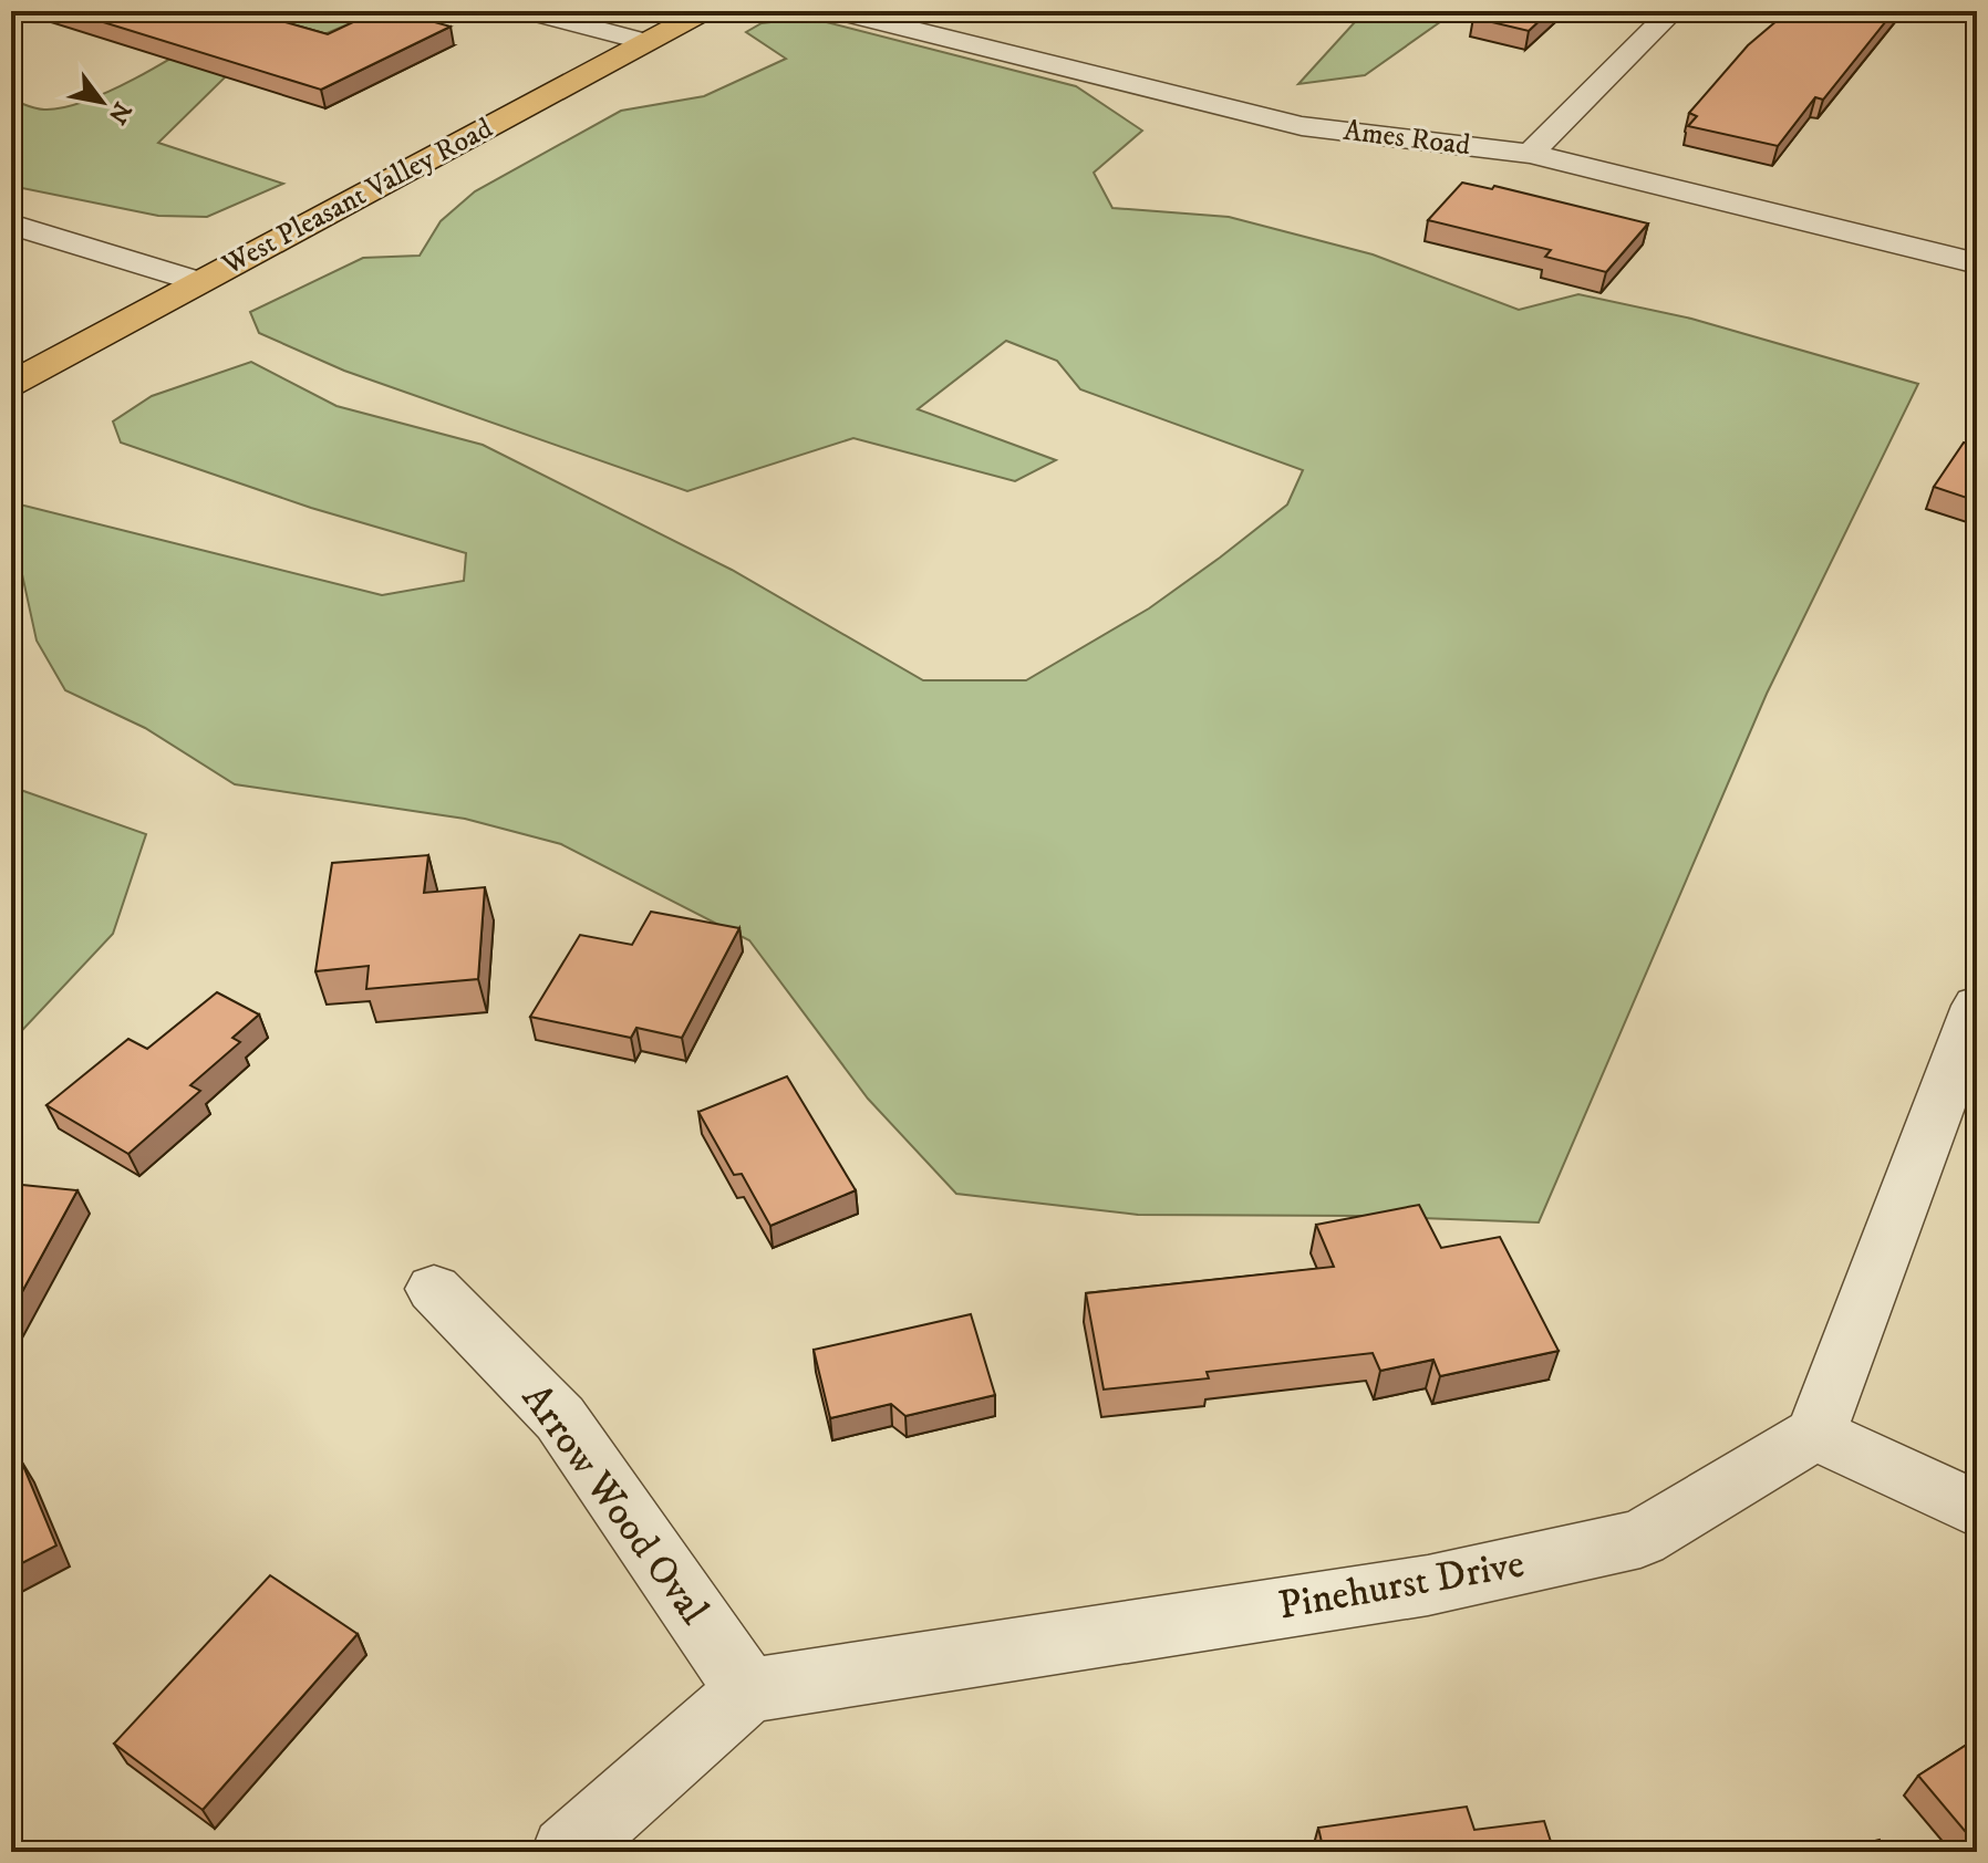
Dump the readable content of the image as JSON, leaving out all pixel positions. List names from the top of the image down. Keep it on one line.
{"streets":{"main road":["West Pleasant Valley Road"],"street":["Ames Road","Arrow Wood Oval","Pinehurst Drive"]},"crossings":[["Arrow Wood Oval","Pinehurst Drive"]],"north":"bottom right"}
